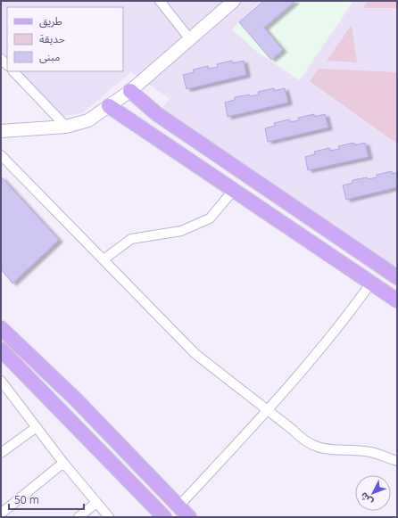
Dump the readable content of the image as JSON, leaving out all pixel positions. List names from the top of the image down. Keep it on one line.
{"legend":["طريق","حديقة","مبنى"],"scale_bar":"50 m","north":"bottom left"}
